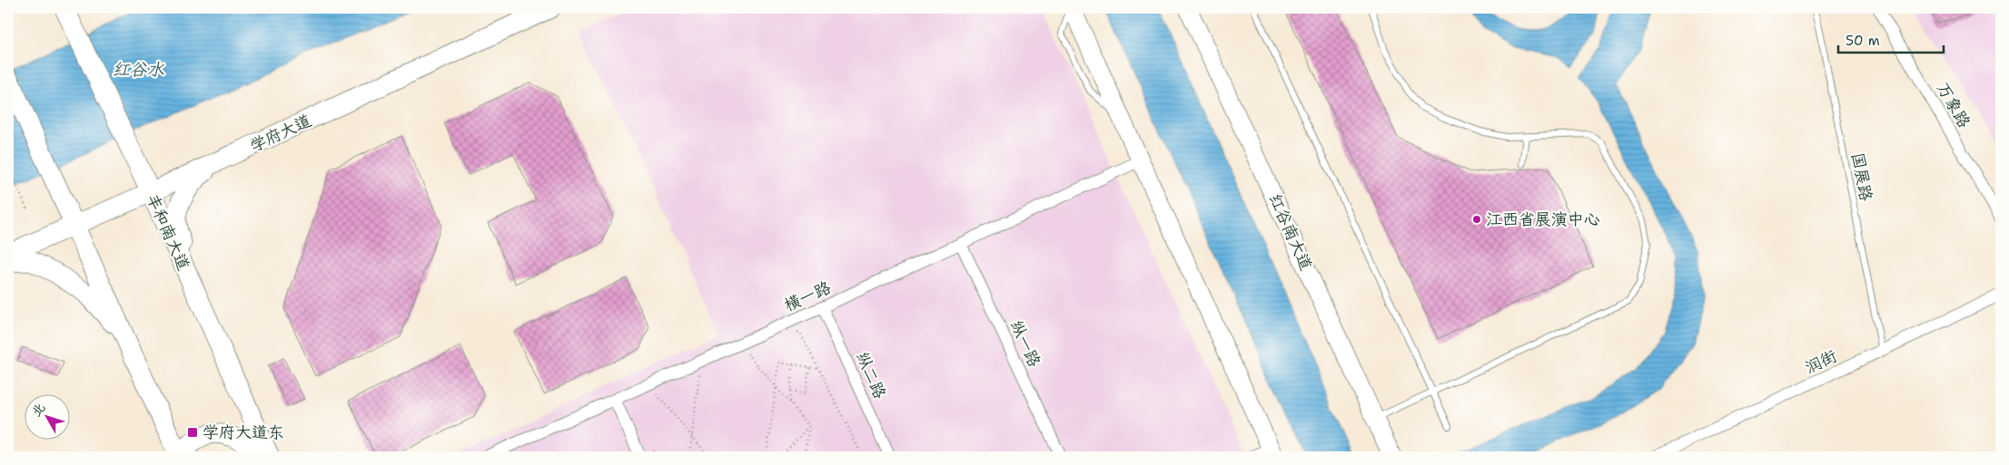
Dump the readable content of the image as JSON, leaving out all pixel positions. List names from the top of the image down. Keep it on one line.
{"streets":{"main road":["学府大道","丰和南大道","红谷南大道"],"street":["万象路","横一路","纵一路","润街","纵二路"],"lane":["国展路"]},"crossings":[["学府大道","丰和南大道"],["国展路","润街"],["横一路","纵一路"],["横一路","纵二路"]],"water":["红谷水"],"places":{"other":["江西省展演中心"],"transit":["学府大道东"]},"scale_bar":"50 m","north":"top left"}
